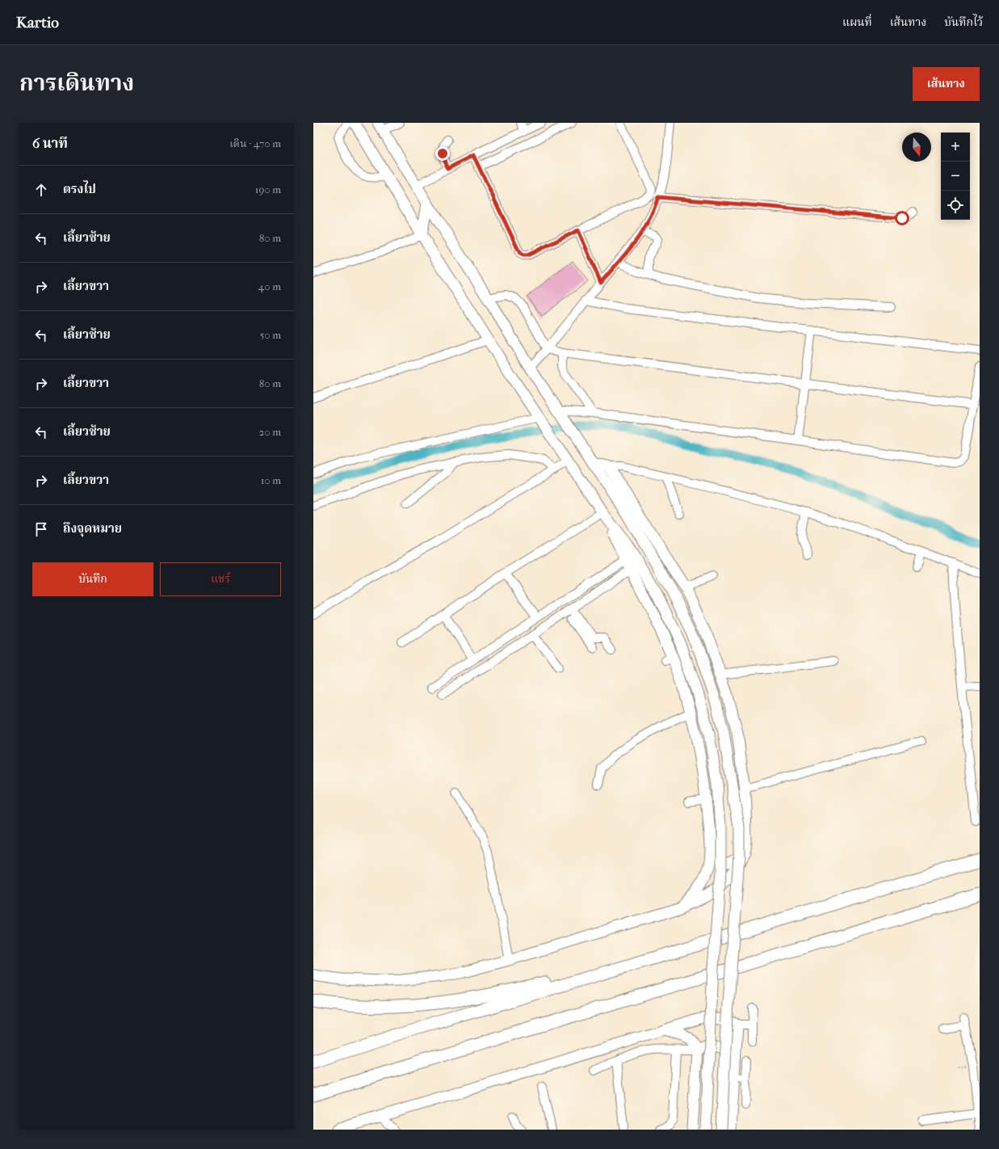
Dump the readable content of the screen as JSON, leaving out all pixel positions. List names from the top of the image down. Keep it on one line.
{"north":"bottom","page":{"header":"Kartio","nav":["แผนที่","เส้นทาง","บันทึกไว้"],"title":"การเดินทาง","buttons":["เส้นทาง",["บันทึก","แชร์"]],"heading":["6 นาที","เดิน · 470 m"],"map_buttons":["+","−"],"list":[["ตรงไป","190 m"],["เลี้ยวซ้าย","80 m"],["เลี้ยวขวา","40 m"],["เลี้ยวซ้าย","50 m"],["เลี้ยวขวา","80 m"],["เลี้ยวซ้าย","20 m"],["เลี้ยวขวา","10 m"],"ถึงจุดหมาย"]}}
